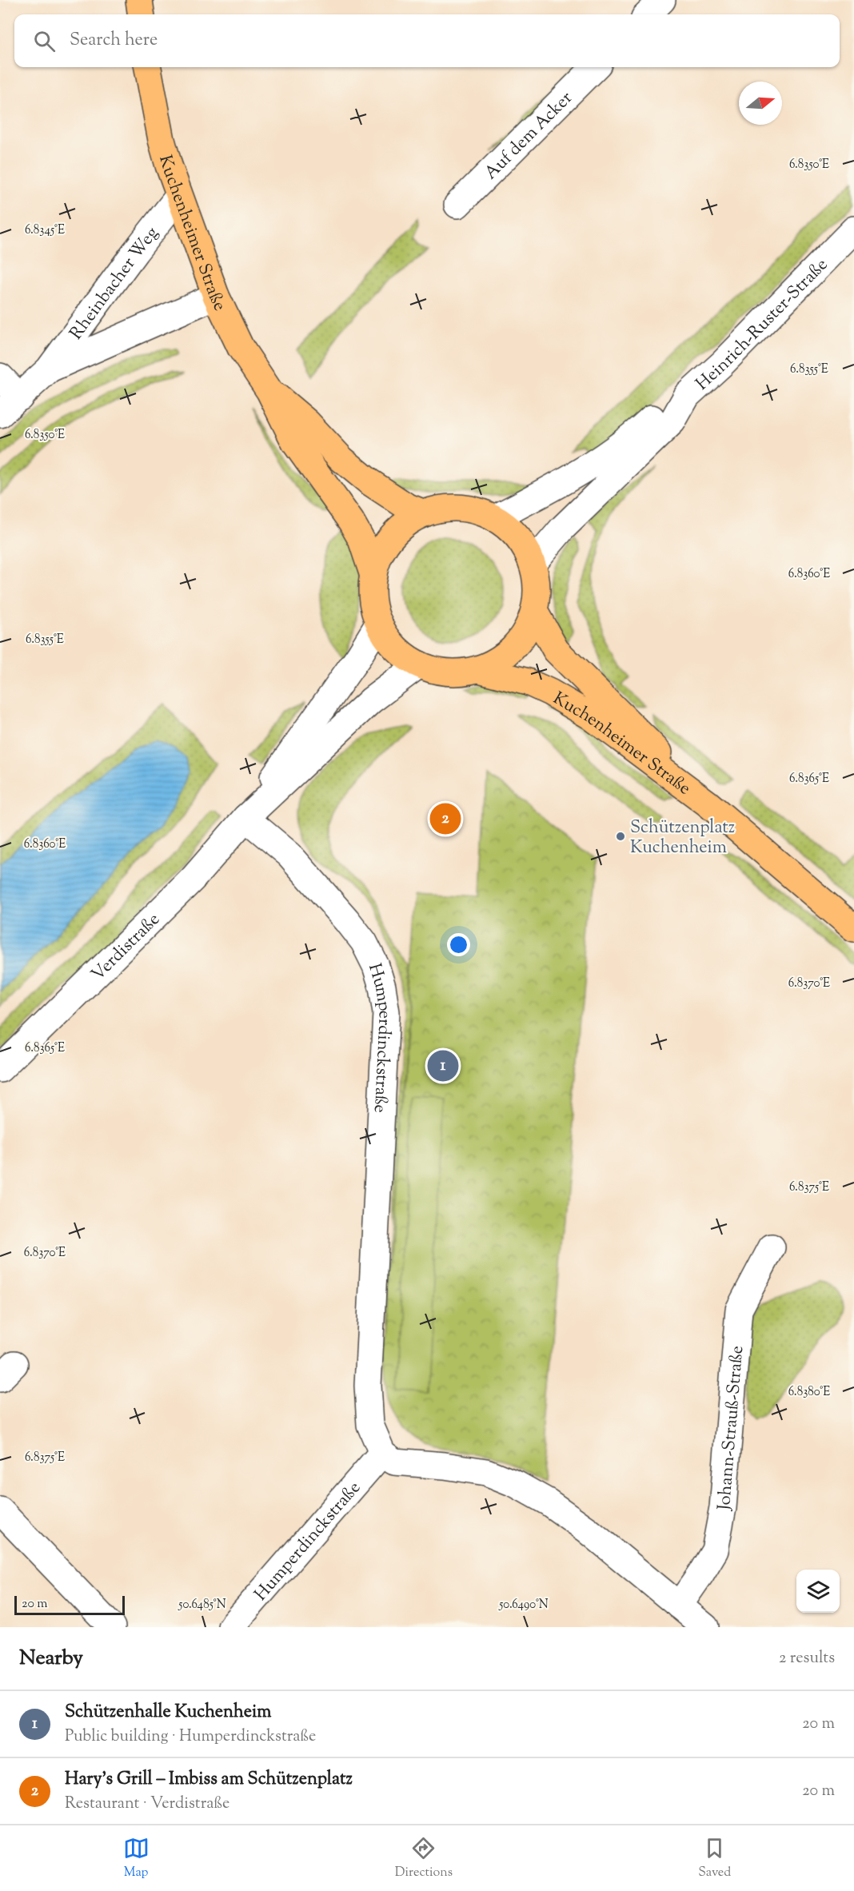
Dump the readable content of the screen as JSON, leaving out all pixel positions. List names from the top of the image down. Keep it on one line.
{"streets":{"main road":["Kuchenheimer Straße"],"street":["Auf dem Acker","Rheinbacher Weg","Heinrich-Ruster-Straße","Verdistraße","Humperdinckstraße","Johann-Strauß-Straße"]},"crossings":[["Kuchenheimer Straße","Rheinbacher Weg"],["Kuchenheimer Straße","Heinrich-Ruster-Straße"],["Kuchenheimer Straße","Verdistraße"],["Heinrich-Ruster-Straße","Verdistraße"],["Verdistraße","Humperdinckstraße"]],"places":["Schützenplatz Kuchenheim"],"scale_bar":"20 m","north":"right","page":{"search":"Search here","pins":["2","1"],"scale":"20 m","heading":["Nearby","2 results"],"list":[{"mark":"1","name":"Schützenhalle Kuchenheim","note":"Public building · Humperdinckstraße","value":"20 m"},{"mark":"2","name":"Hary’s Grill – Imbiss am Schützenplatz","note":"Restaurant · Verdistraße","value":"20 m"}],"nav":["Map","Directions","Saved"]},"coordinates":["6.8350°E","6.8345°E","6.8355°E","6.8360°E","6.8365°E","6.8370°E","6.8375°E","6.8380°E","50.6485°N","50.6490°N"]}
